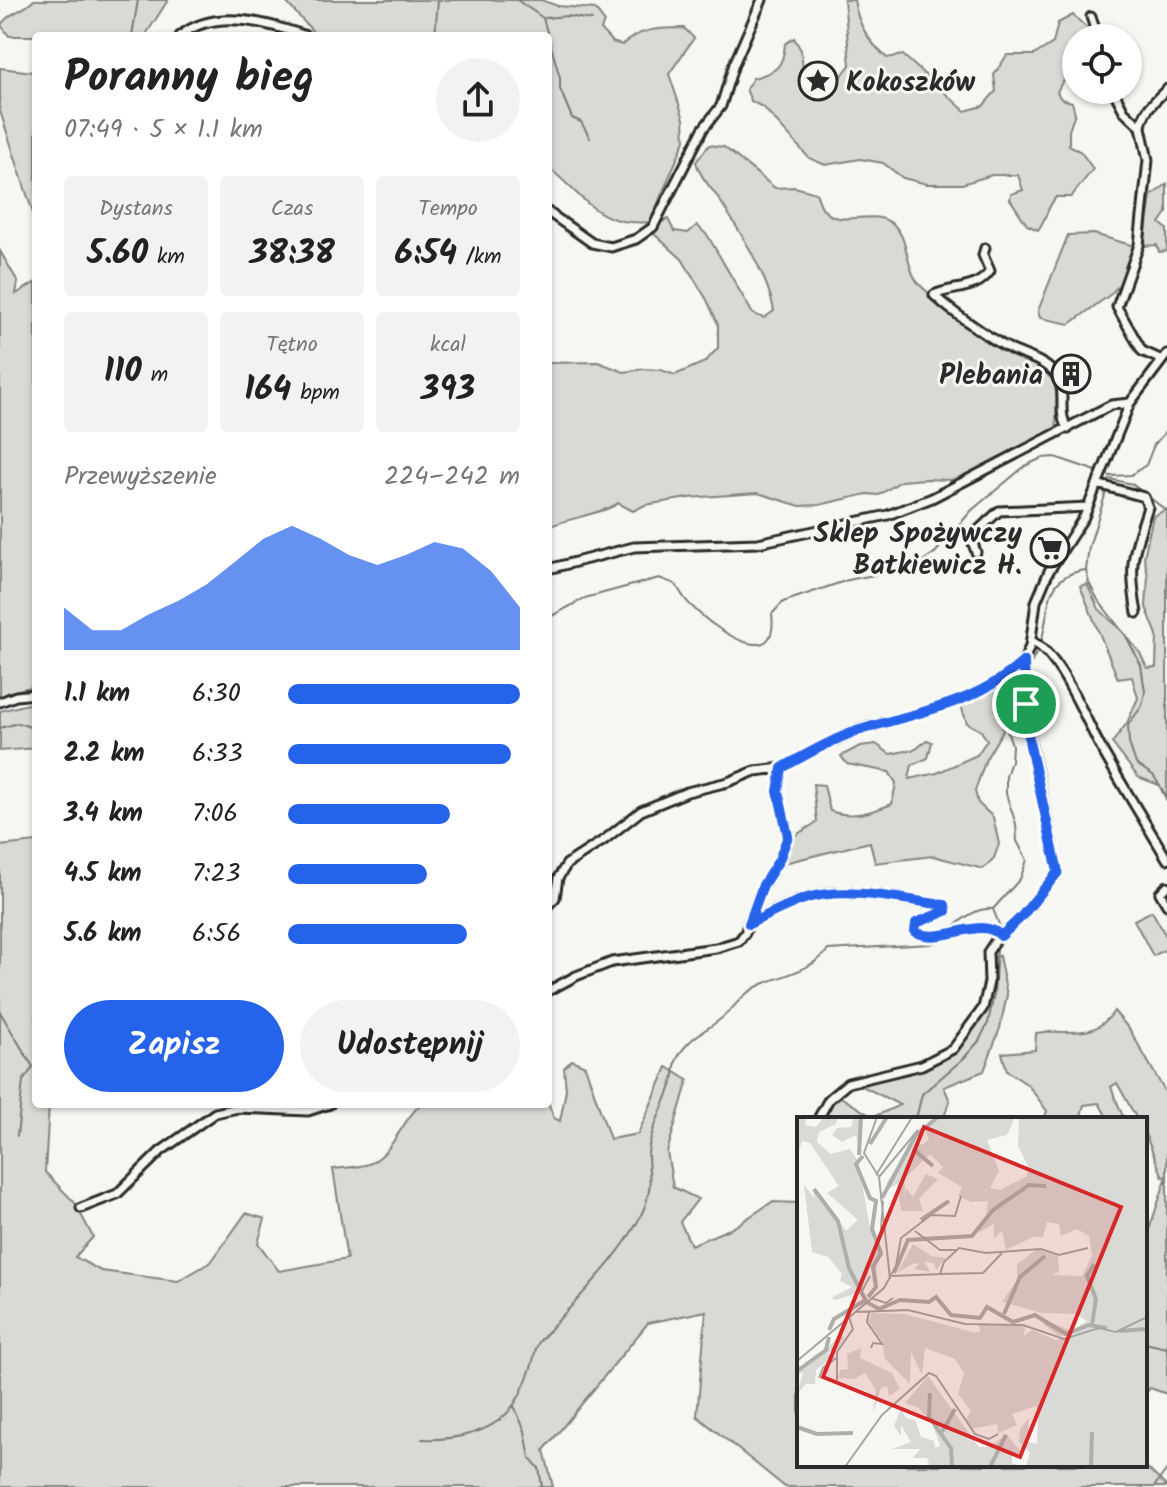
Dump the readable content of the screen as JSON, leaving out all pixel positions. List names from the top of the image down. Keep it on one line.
{"places":{"place":["Kokoszków"],"building":["Plebania"],"supermarket":["Sklep Spożywczy Batkiewicz H."]},"page":{"heading":["Poranny bieg","07:49 · 5 × 1.1 km"],"stats":[["Dystans","5.60 km"],["Czas","38:38"],["Tempo","6:54 /km"],["110 m"],["Tętno","164 bpm"],["kcal","393"]],"chart":["Przewyższenie","224–242 m"],"list":[{"name":"1.1 km","note":"6:30"},{"name":"2.2 km","note":"6:33"},{"name":"3.4 km","note":"7:06"},{"name":"4.5 km","note":"7:23"},{"name":"5.6 km","note":"6:56"}],"buttons":["Zapisz","Udostępnij"]}}
